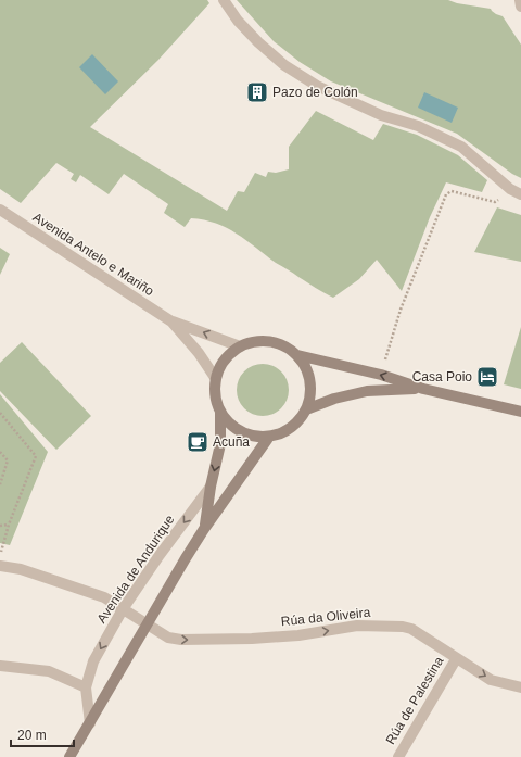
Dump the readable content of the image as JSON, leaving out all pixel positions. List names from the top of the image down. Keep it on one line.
{"streets":{"street":["Avenida Antelo e Mariño","Avenida de Andurique","Rúa da Oliveira","Rúa de Palestina"]},"crossings":[["Avenida de Andurique","Rúa da Oliveira"],["Rúa da Oliveira","Rúa de Palestina"]],"one_way":["Avenida de Andurique","Rúa da Oliveira"],"places":{"building":["Pazo de Colón"],"hotel":["Casa Poio"],"cafe":["Acuña"]},"scale_bar":"20 m"}
